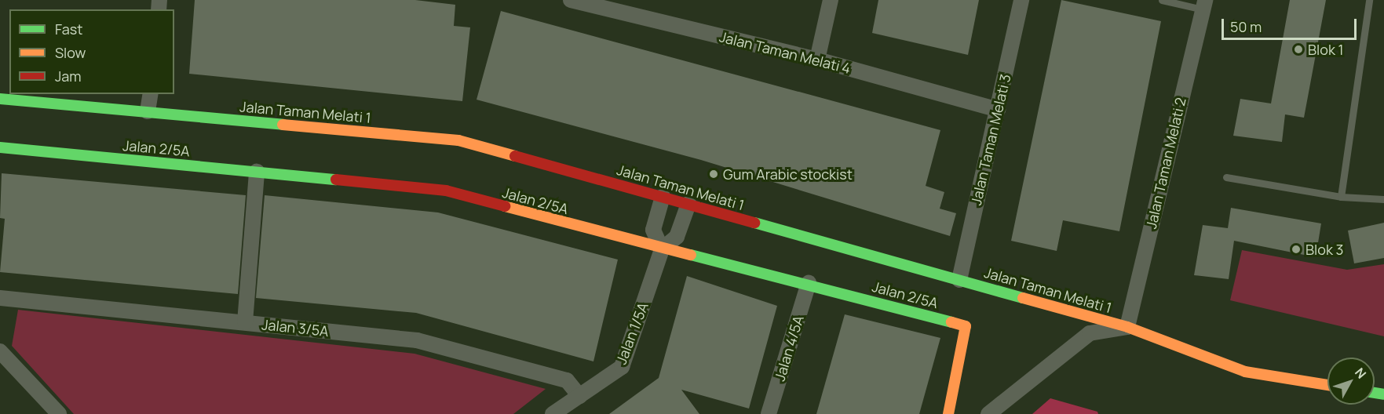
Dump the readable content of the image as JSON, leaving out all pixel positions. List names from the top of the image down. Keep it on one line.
{"streets":{"street":["Jalan Taman Melati 4","Jalan Taman Melati 1","Jalan Taman Melati 3","Jalan 2/5A","Jalan Taman Melati 2","Jalan 3/5A","Jalan 1/5A","Jalan 4/5A"]},"crossings":[["Jalan Taman Melati 4","Jalan Taman Melati 3"],["Jalan Taman Melati 1","Jalan Taman Melati 3"],["Jalan Taman Melati 1","Jalan Taman Melati 2"],["Jalan Taman Melati 1","Jalan 1/5A"],["Jalan 2/5A","Jalan 1/5A"],["Jalan 2/5A","Jalan 4/5A"],["Jalan 3/5A","Jalan 1/5A"]],"places":["Blok 1","Gum Arabic stockist","Blok 3"],"legend":["Fast","Slow","Jam"],"scale_bar":"50 m","north":"top right"}
